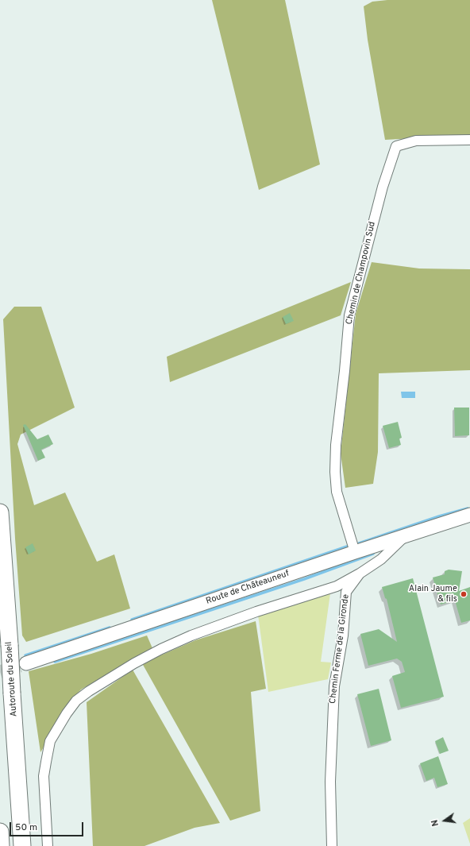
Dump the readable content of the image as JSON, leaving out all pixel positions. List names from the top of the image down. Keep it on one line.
{"streets":{"highway":["Autoroute du Soleil"],"main road":["Route de Châteauneuf"],"street":["Chemin de Champovin Sud","Chemin Ferme de la Gironde"]},"crossings":[["Chemin de Champovin Sud","Route de Châteauneuf"],["Route de Châteauneuf","Chemin Ferme de la Gironde"]],"places":["Alain Jaume & fils"],"scale_bar":"50 m","north":"left"}
